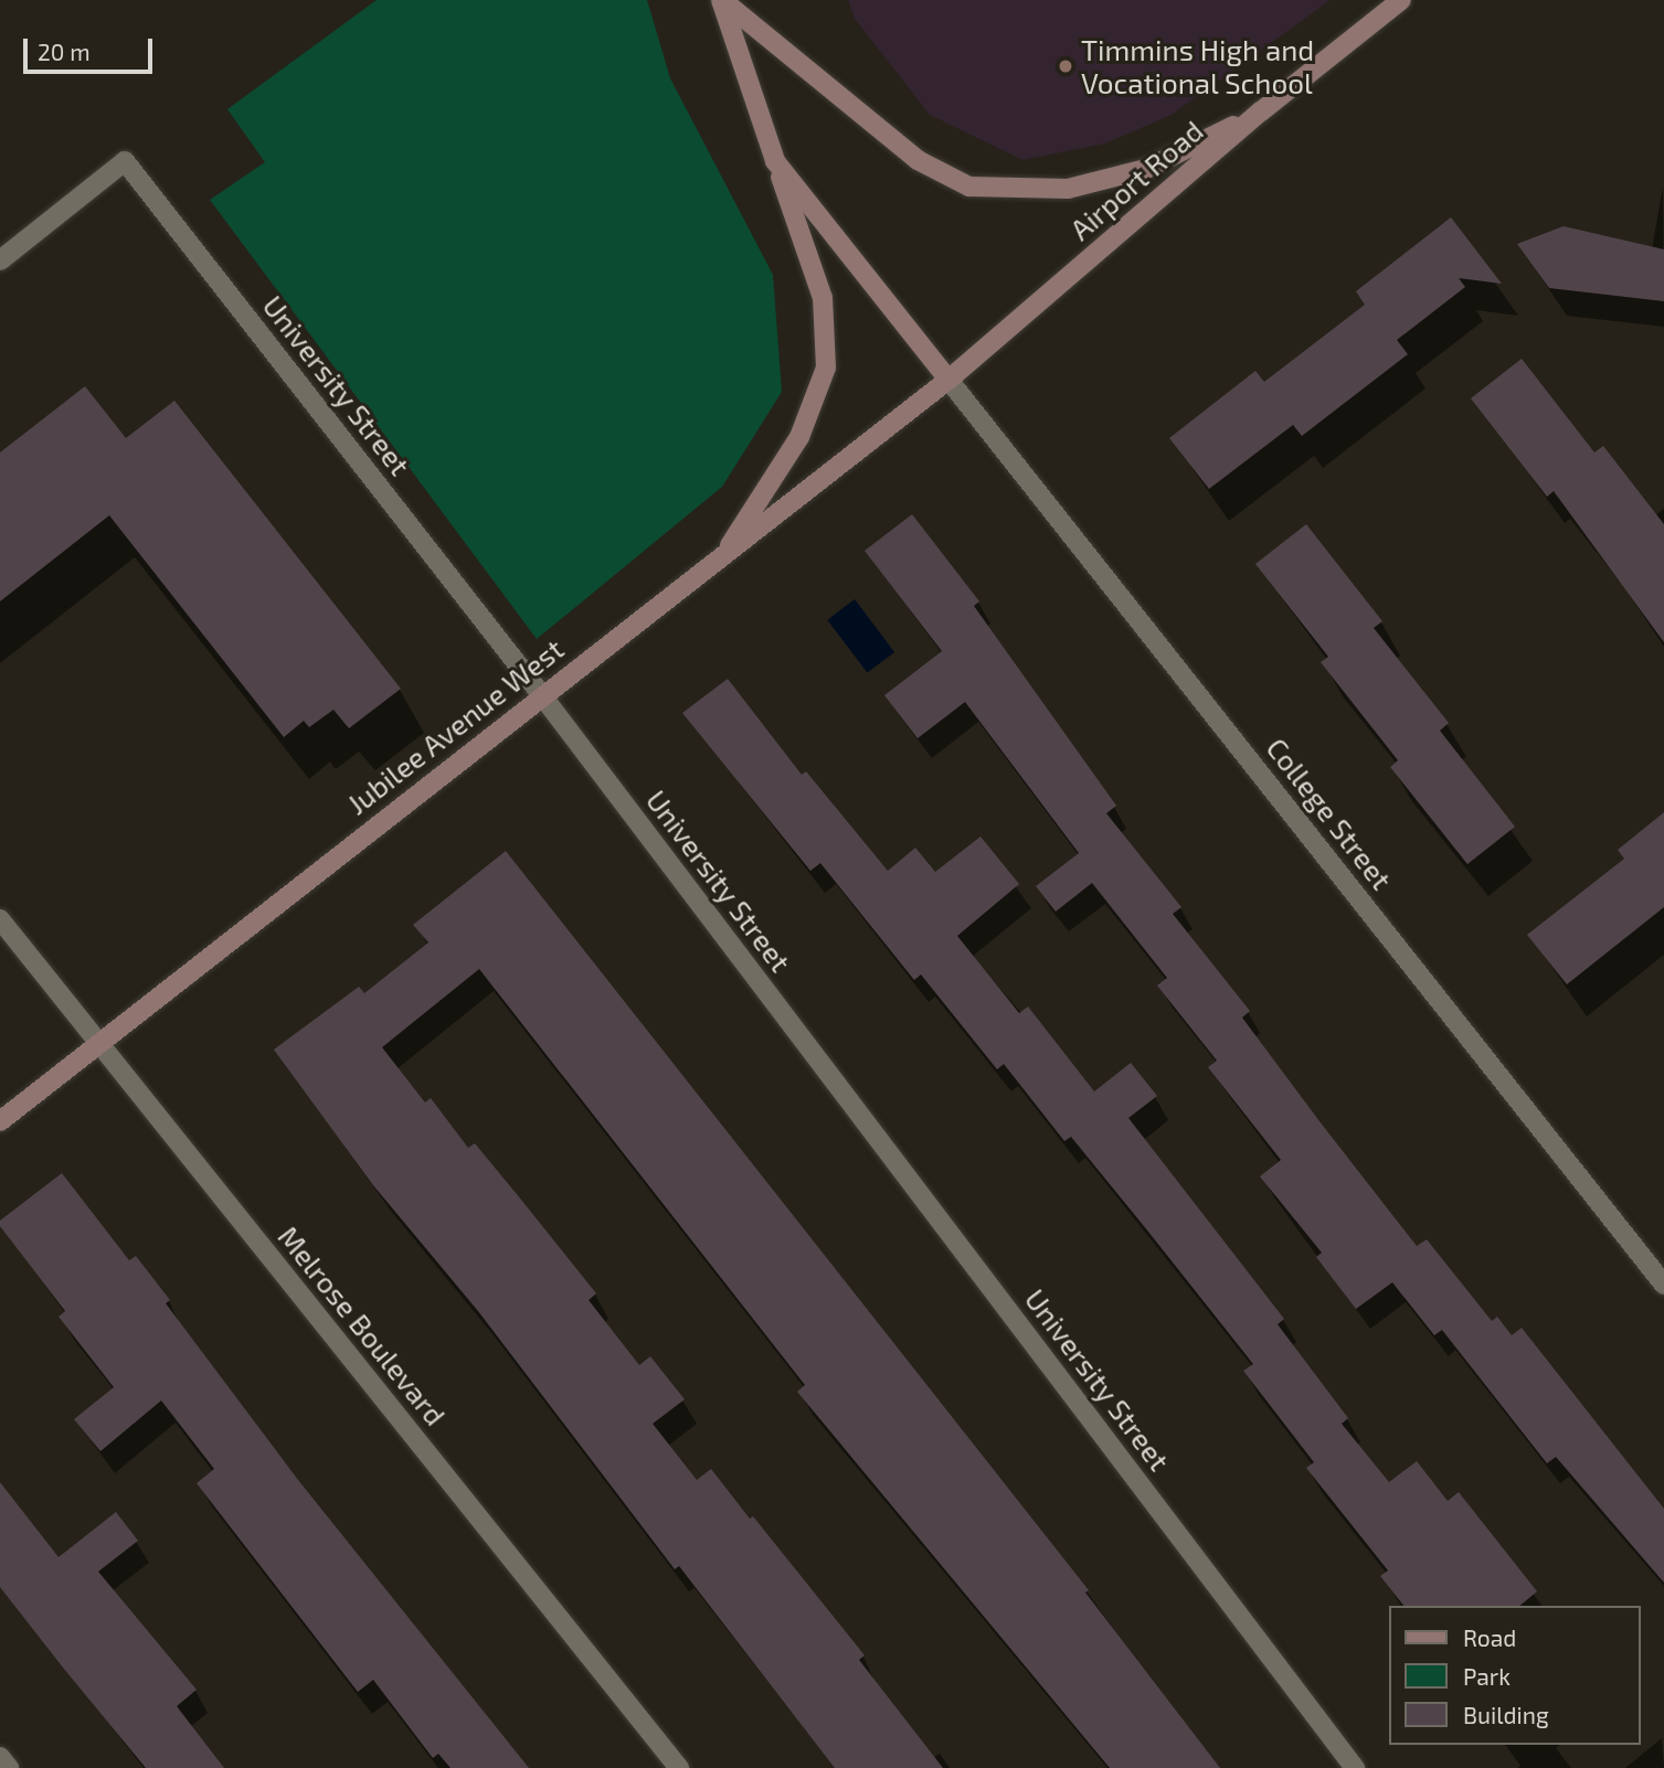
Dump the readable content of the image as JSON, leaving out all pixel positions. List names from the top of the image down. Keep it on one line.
{"streets":{"main road":["Airport Road","Jubilee Avenue West"],"street":["University Street","College Street","Melrose Boulevard"]},"crossings":[["Airport Road","Jubilee Avenue West"],["Airport Road","College Street"],["University Street","Jubilee Avenue West"],["Jubilee Avenue West","College Street"],["Jubilee Avenue West","Melrose Boulevard"]],"places":["Timmins High and Vocational School"],"legend":["Road","Park","Building"],"scale_bar":"20 m"}
